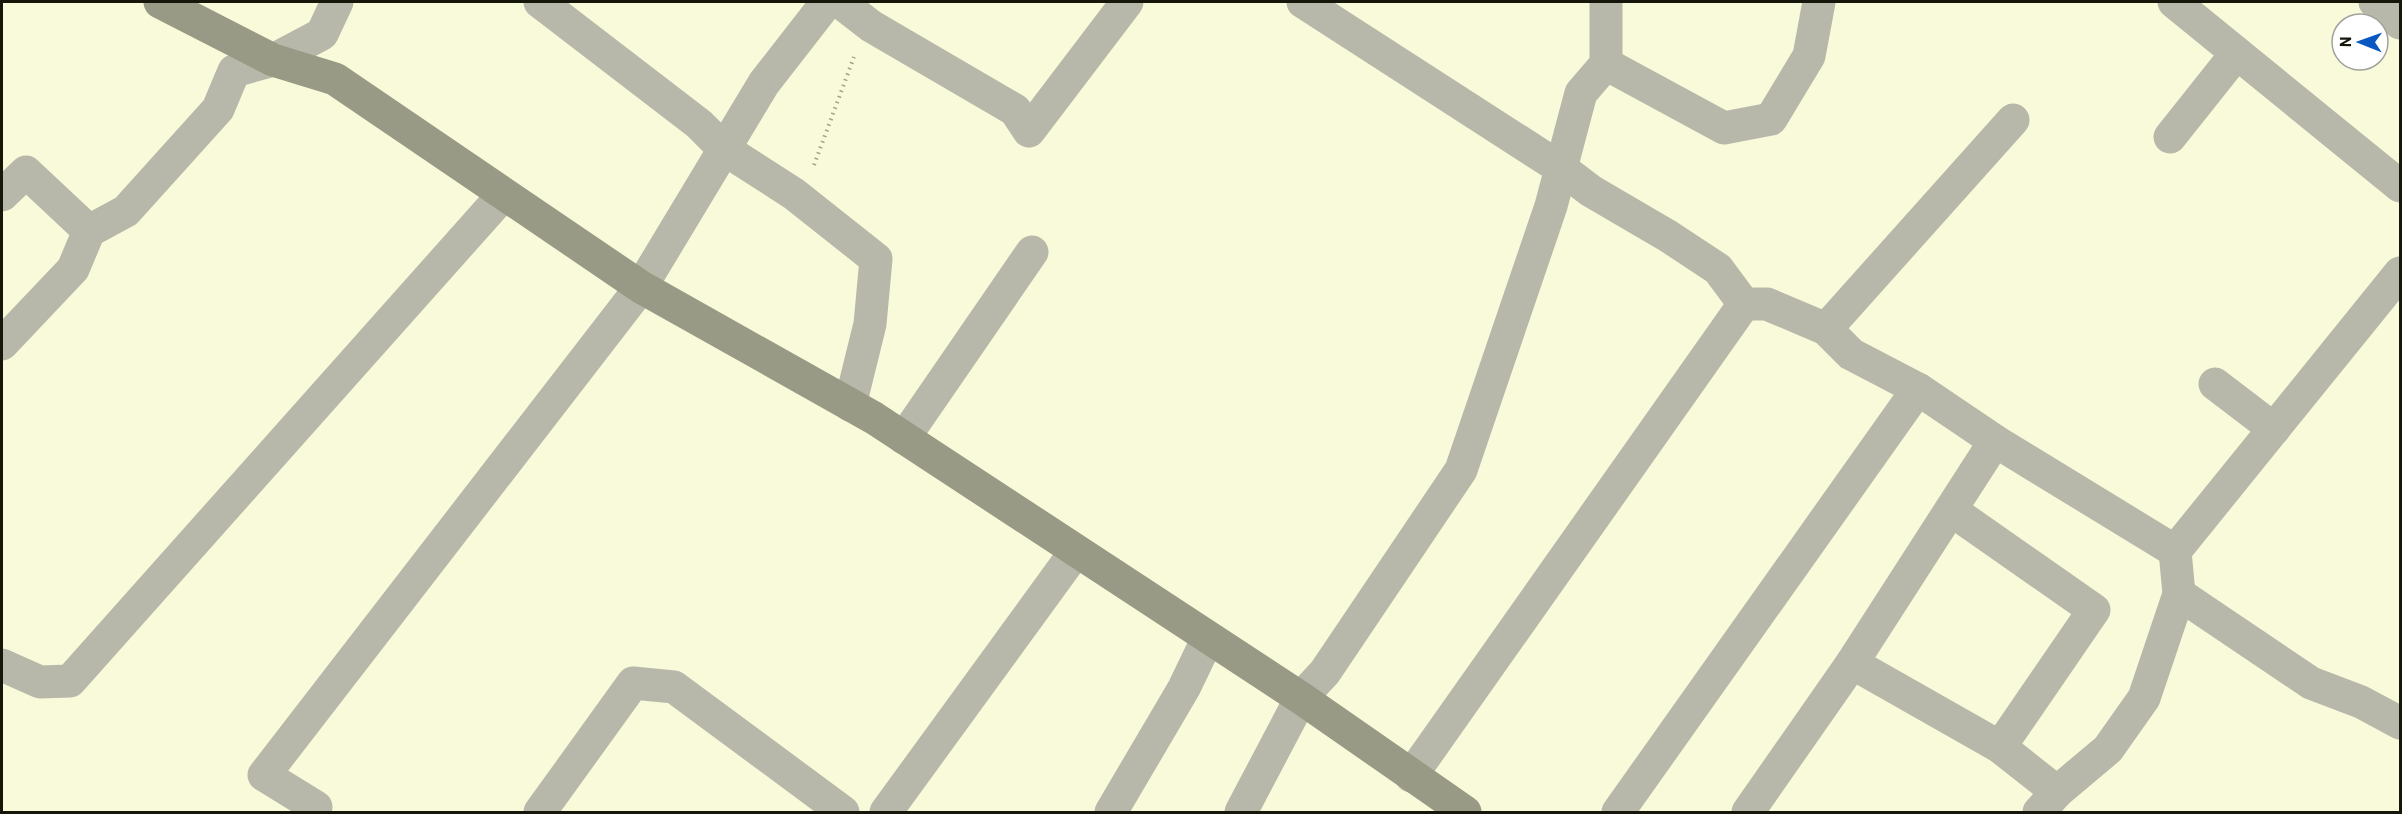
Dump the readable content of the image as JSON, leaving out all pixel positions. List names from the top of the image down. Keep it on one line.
{"north":"left"}
